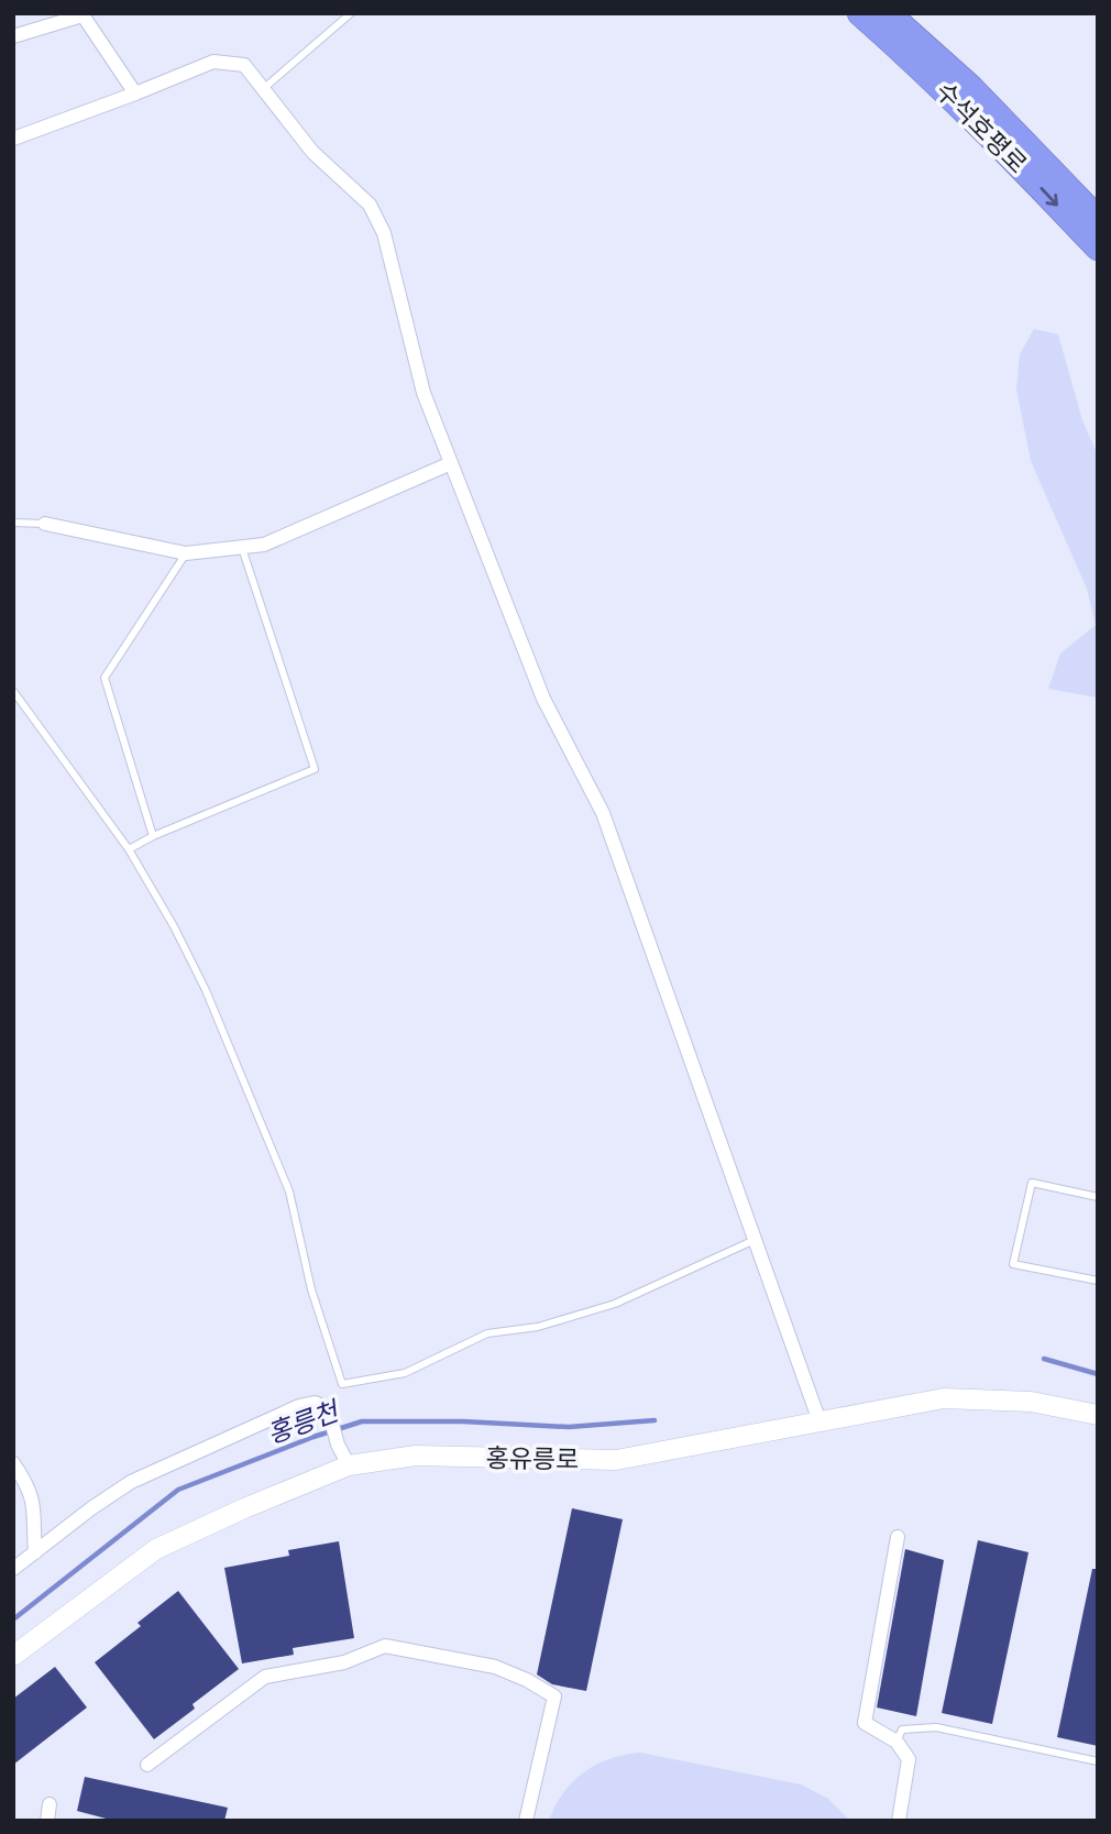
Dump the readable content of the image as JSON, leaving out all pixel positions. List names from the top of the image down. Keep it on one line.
{"streets":{"highway":["수석호평로"],"street":["홍유릉로"]},"water":["홍릉천"]}
